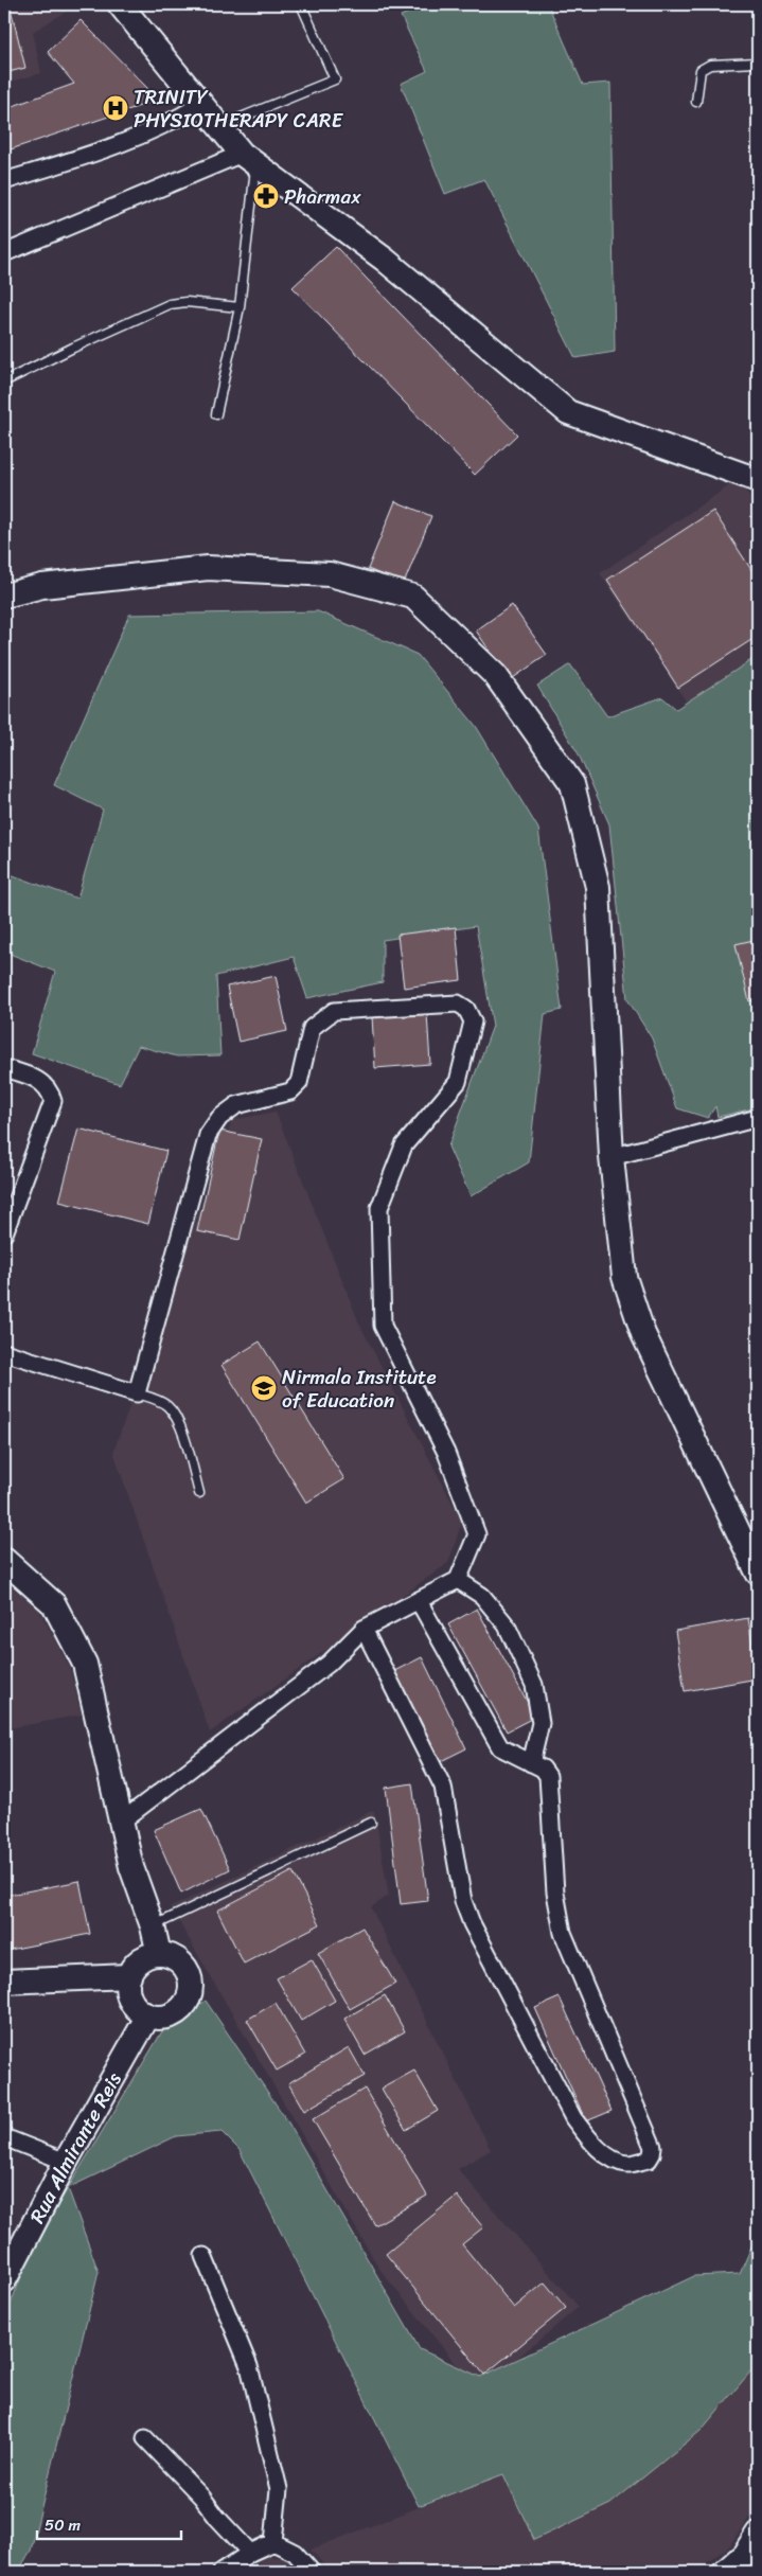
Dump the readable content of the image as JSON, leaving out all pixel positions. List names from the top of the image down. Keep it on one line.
{"streets":{"main road":["Rua Almirante Reis"]},"places":{"hospital":["TRINITY PHYSIOTHERAPY CARE"],"pharmacy":["Pharmax"],"school or university":["Nirmala Institute of Education"]},"scale_bar":"50 m"}
